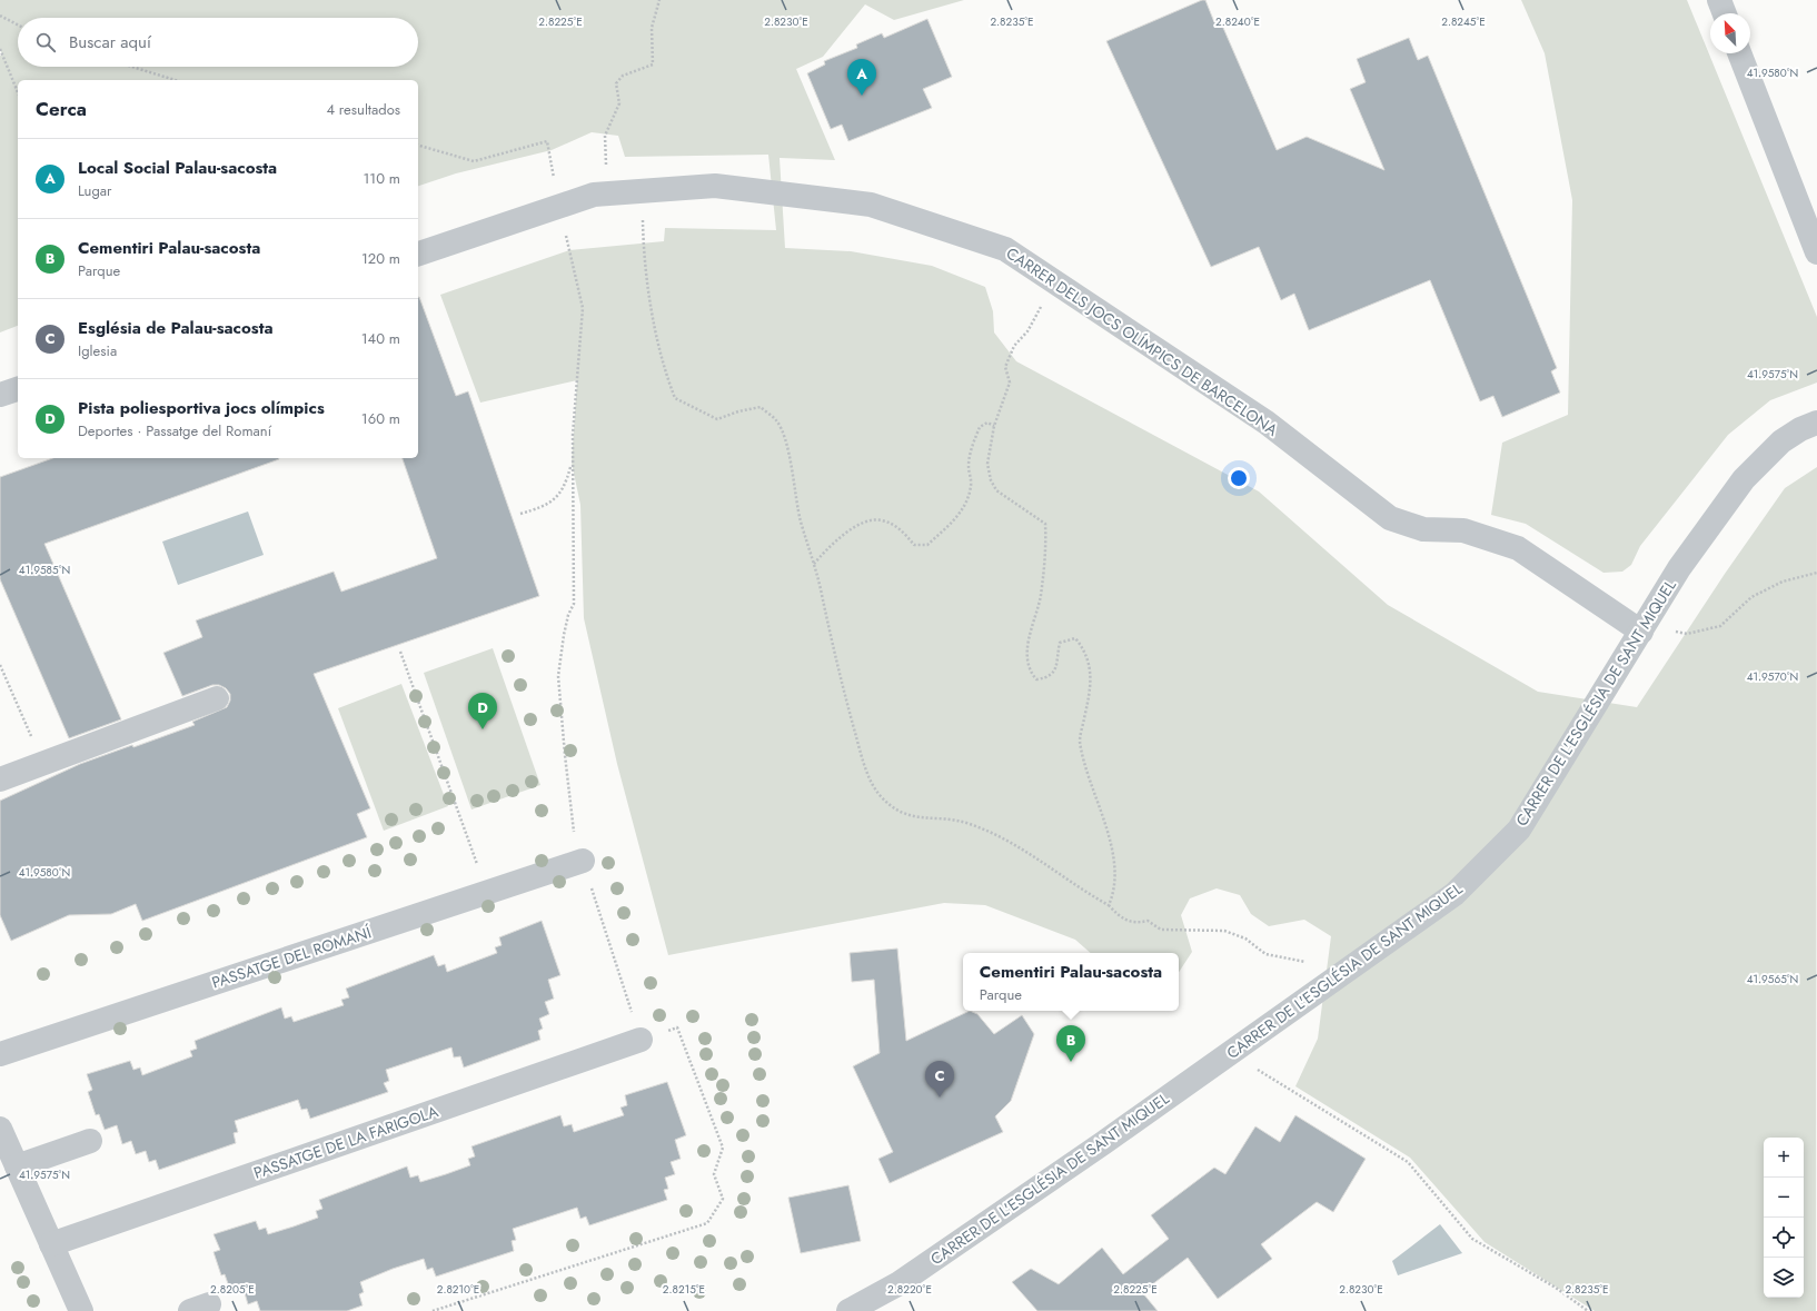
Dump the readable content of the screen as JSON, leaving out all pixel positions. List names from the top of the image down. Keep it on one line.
{"streets":{"street":["CARRER DELS JOCS OLÍMPICS DE BARCELONA","CARRER DE L'ESGLÉSIA DE SANT MIQUEL","PASSATGE DEL ROMANÍ","PASSATGE DE LA FARIGOLA"]},"crossings":[["CARRER DELS JOCS OLÍMPICS DE BARCELONA","CARRER DE L'ESGLÉSIA DE SANT MIQUEL"]],"north":"top left","page":{"search":"Buscar aquí","pins":["A","D","B","C"],"heading":["Cerca","4 resultados"],"list":[{"mark":"A","name":"Local Social Palau-sacosta","note":"Lugar","value":"110 m"},{"mark":"B","name":"Cementiri Palau-sacosta","note":"Parque","value":"120 m"},{"mark":"C","name":"Església de Palau-sacosta","note":"Iglesia","value":"140 m"},{"mark":"D","name":"Pista poliesportiva jocs olímpics","note":"Deportes · Passatge del Romaní","value":"160 m"}],"popup":["Cementiri Palau-sacosta","Parque"],"map_buttons":["+","−"]},"coordinates":["2.8245°E","2.8225°E","2.8230°E","2.8235°E","2.8240°E","41.9580°N","41.9575°N","41.9585°N","41.9570°N","41.9565°N","2.8205°E","2.8210°E","2.8215°E","2.8220°E"]}
